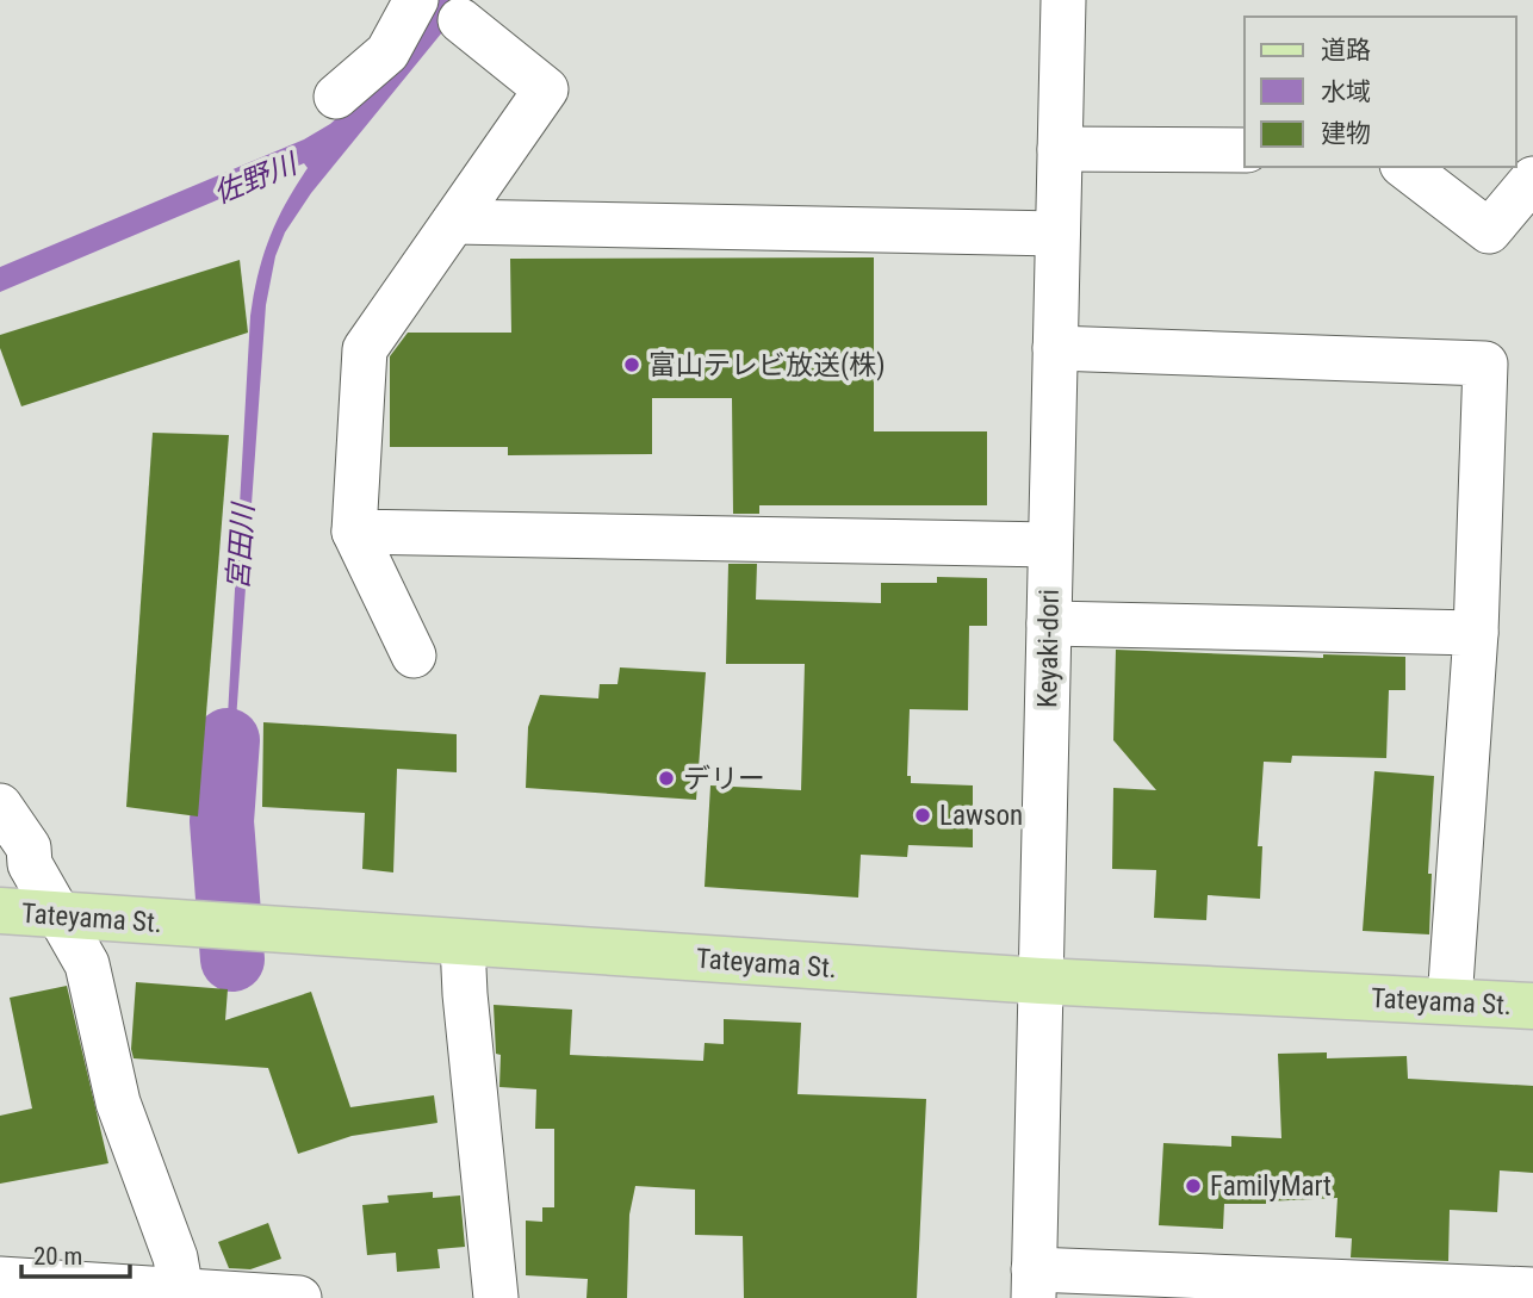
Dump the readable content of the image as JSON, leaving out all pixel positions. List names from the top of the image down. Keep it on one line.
{"streets":{"main road":["Tateyama St."],"street":["Keyaki-dori"]},"crossings":[["Keyaki-dori","Tateyama St."]],"water":["佐野川","宮田川"],"places":["富山テレビ放送(株)","デリー","Lawson","FamilyMart"],"legend":["道路","水域","建物"],"scale_bar":"20 m"}
